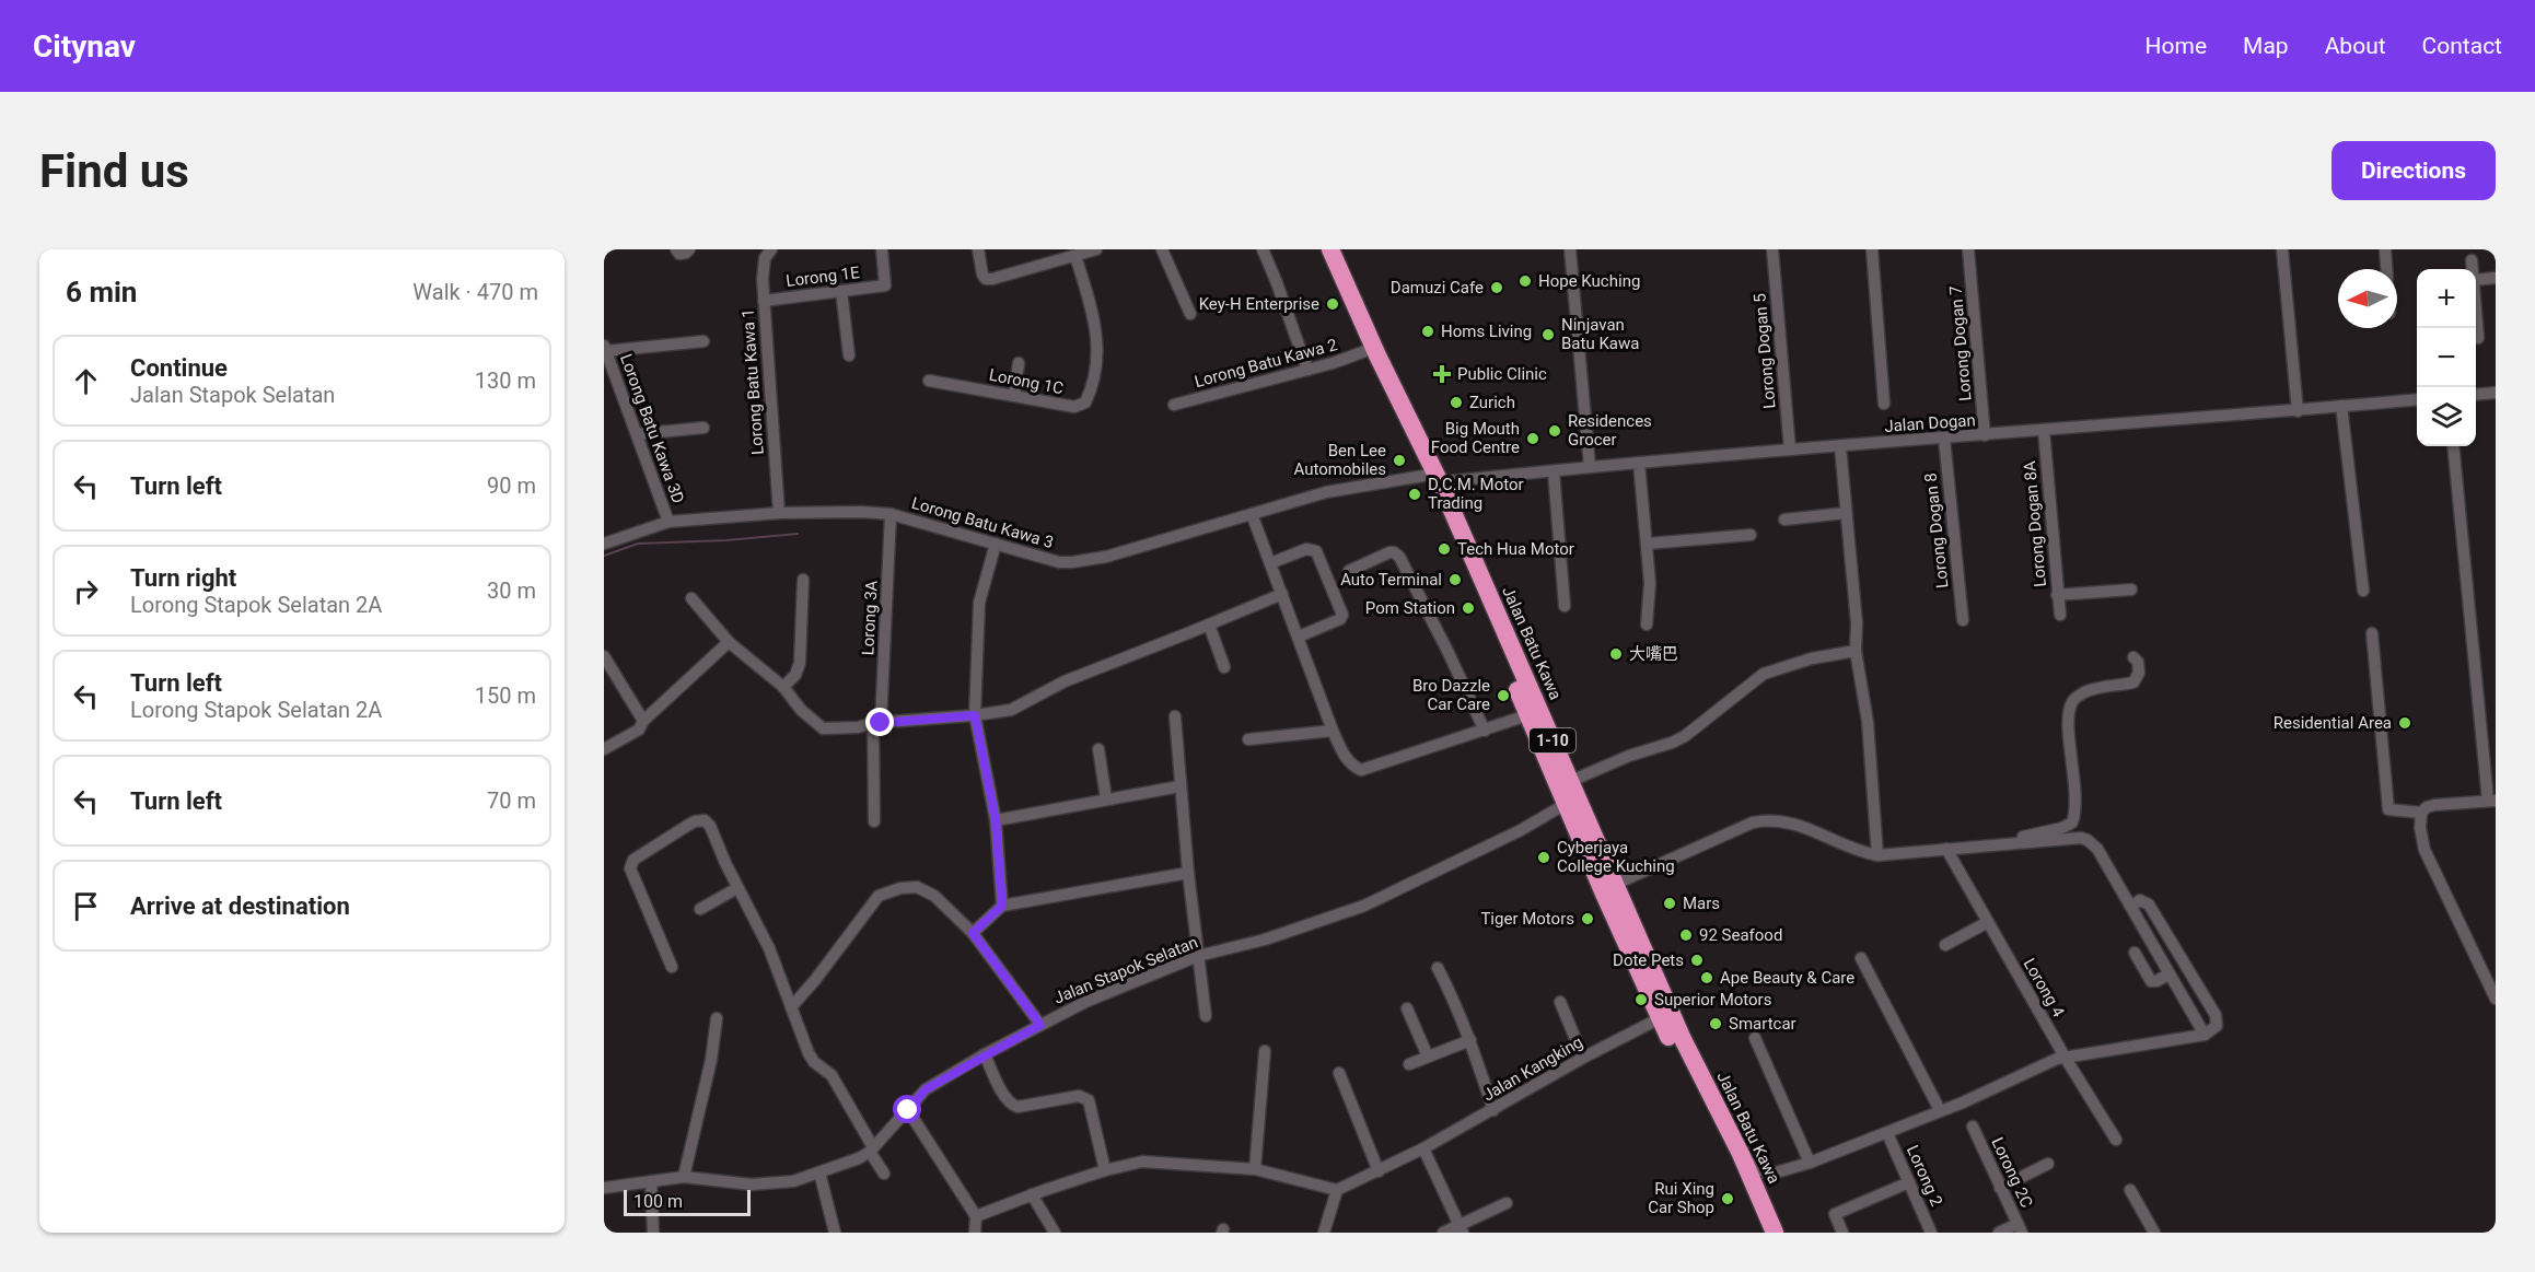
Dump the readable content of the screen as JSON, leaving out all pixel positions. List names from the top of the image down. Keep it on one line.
{"streets":{"highway":["Jalan Batu Kawa","1-10"],"street":["Lorong 1E","Lorong Dogan 7","Lorong Dogan 5","Lorong Batu Kawa 2","Lorong Batu Kawa 1","Lorong 1C","Jalan Dogan","Lorong Batu Kawa 3D","Lorong Batu Kawa 3","Lorong Dogan 8A","Lorong Dogan 8","Lorong 3A","Jalan Stapok Selatan","Lorong 4","Jalan Kangking","Lorong 2C","Lorong 2"]},"crossings":[["Lorong 1E","Lorong Batu Kawa 1"],["Lorong Dogan 7","Jalan Dogan"],["Lorong Dogan 5","Jalan Dogan"],["Lorong Batu Kawa 2","Jalan Batu Kawa"],["Lorong Batu Kawa 1","Lorong Batu Kawa 3"],["Jalan Dogan","Lorong Batu Kawa 3"],["Jalan Dogan","Lorong Dogan 8A"],["Jalan Dogan","Lorong Dogan 8"],["Jalan Dogan","Jalan Batu Kawa"],["Lorong Batu Kawa 3D","Lorong Batu Kawa 3"],["Lorong Batu Kawa 3","Lorong 3A"],["Lorong Batu Kawa 3","Jalan Batu Kawa"],["Jalan Batu Kawa","Jalan Stapok Selatan"],["Jalan Batu Kawa","Jalan Kangking"]],"places":{"other":["Hope Kuching","Damuzi Cafe","Key-H Enterprise","Homs Living","Ninjavan Batu Kawa","Zurich","Residences Grocer","Big Mouth Food Centre","Ben Lee Automobiles","D.C.M. Motor Trading","Tech Hua Motor","Auto Terminal","Pom Station","大嘴巴","Bro Dazzle Car Care","Residential Area","Cyberjaya College Kuching","Mars","Tiger Motors","92 Seafood","Dote Pets","Ape Beauty & Care","Superior Motors","Smartcar","Rui Xing Car Shop"],"health":["Public Clinic"]},"scale_bar":"100 m","north":"left","page":{"header":"Citynav","nav":["Home","Map","About","Contact"],"buttons":"Directions","title":"Find us","heading":["6 min","Walk · 470 m"],"map_buttons":["+","−"],"list":[["Continue","Jalan Stapok Selatan","130 m"],["Turn left","90 m"],["Turn right","Lorong Stapok Selatan 2A","30 m"],["Turn left","Lorong Stapok Selatan 2A","150 m"],["Turn left","70 m"],"Arrive at destination"],"scale":"100 m"}}
